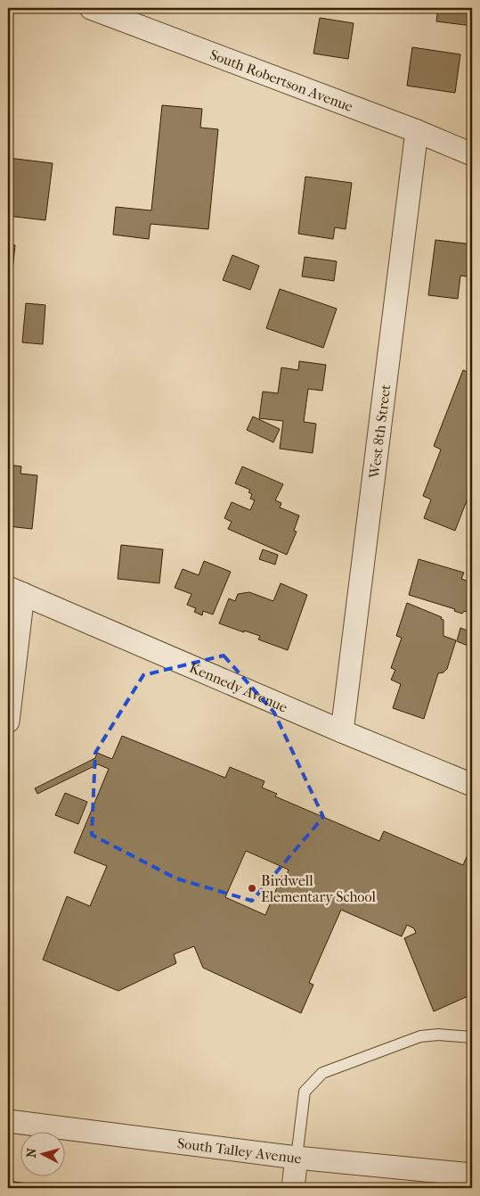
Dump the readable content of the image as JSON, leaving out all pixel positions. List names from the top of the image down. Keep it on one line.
{"streets":{"street":["South Robertson Avenue","West 8th Street","Kennedy Avenue","South Talley Avenue"]},"crossings":[["South Robertson Avenue","West 8th Street"],["West 8th Street","Kennedy Avenue"]],"places":["Birdwell Elementary School"],"north":"left"}
